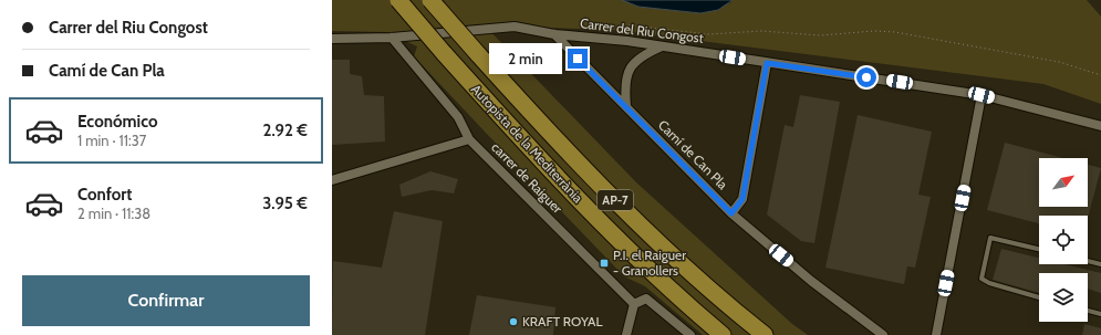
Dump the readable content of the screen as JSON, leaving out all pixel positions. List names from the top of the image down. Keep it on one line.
{"streets":{"highway":["Autopista de la Mediterrània","AP-7"],"street":["Carrer del Riu Congost","Camí de Can Pla","carrer de Raiguer"]},"crossings":[["Carrer del Riu Congost","Camí de Can Pla"],["Carrer del Riu Congost","carrer de Raiguer"]],"places":{"transit":["P.I. el Raiguer - Granollers"],"other":["KRAFT ROYAL"]},"north":"top right","page":{"banner":["Carrer del Riu Congost","Camí de Can Pla"],"bubble":"2 min","list":[{"name":"Económico","note":"1 min · 11:37","value":"2.92 €"},{"name":"Confort","note":"2 min · 11:38","value":"3.95 €"}],"buttons":"Confirmar"}}
